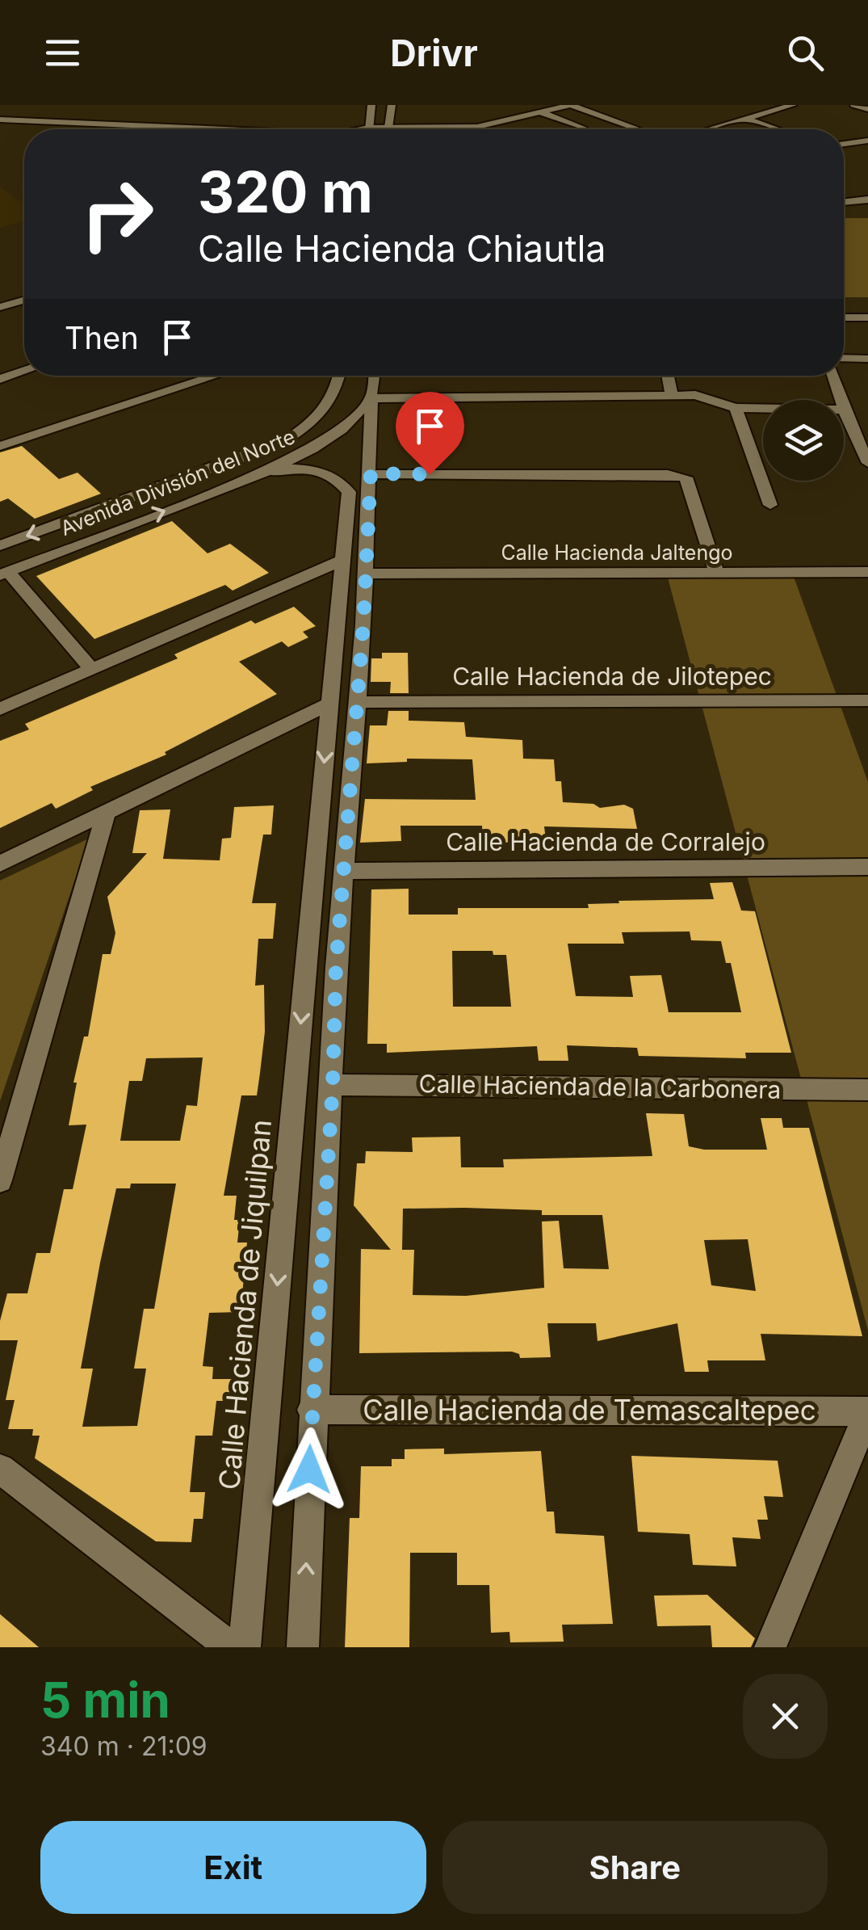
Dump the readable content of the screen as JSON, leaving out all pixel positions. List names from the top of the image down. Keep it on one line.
{"streets":{"street":["Avenida División del Norte","Calle Hacienda Jaltengo","Calle Hacienda de Jilotepec","Calle Hacienda de Corralejo","Calle Hacienda de la Carbonera","Calle Hacienda de Jiquilpan","Calle Hacienda de Temascaltepec"]},"crossings":[["Avenida División del Norte","Calle Hacienda de Jiquilpan"]],"page":{"header":"Drivr","turn":["320 m","Calle Hacienda Chiautla"],"then":"Then","heading":["5 min","340 m · 21:09"],"buttons":["Exit","Share"]}}
